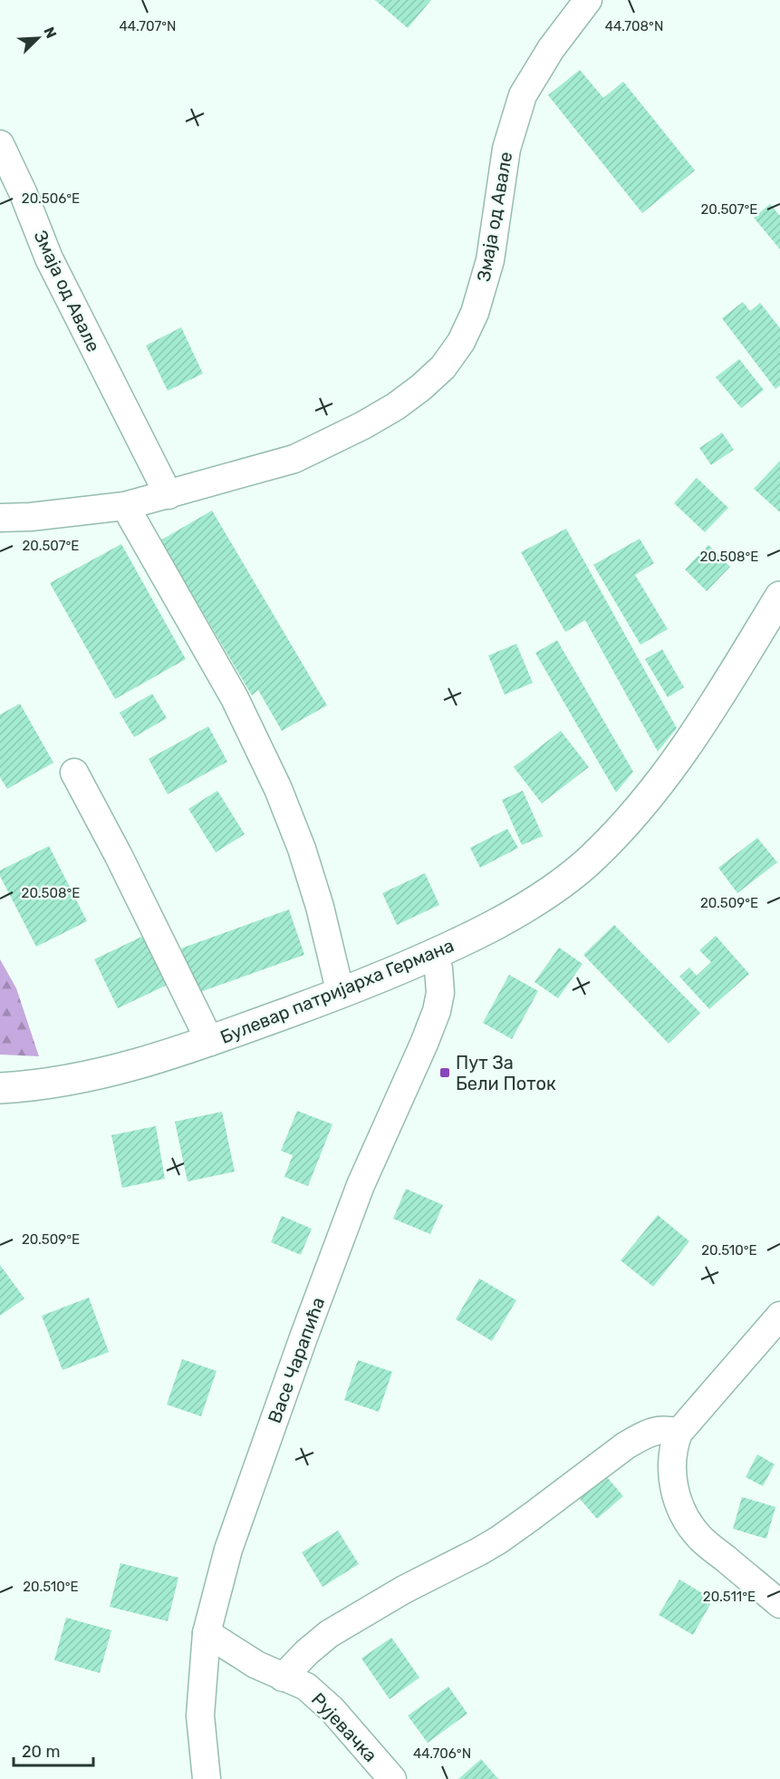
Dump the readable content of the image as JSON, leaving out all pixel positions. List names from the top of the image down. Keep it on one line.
{"streets":{"main road":["Булевар патријарха Германа"],"street":["Змаја од Авале","Васе Чарапића","Рујевачка"]},"crossings":[["Булевар патријарха Германа","Васе Чарапића"],["Васе Чарапића","Рујевачка"]],"places":{"transit":["Пут За Бели Поток"]},"scale_bar":"20 m","north":"top right","coordinates":["44.707°N","44.708°N","20.506°E","20.507°E","20.508°E","20.509°E","20.510°E","20.511°E","44.706°N"]}
